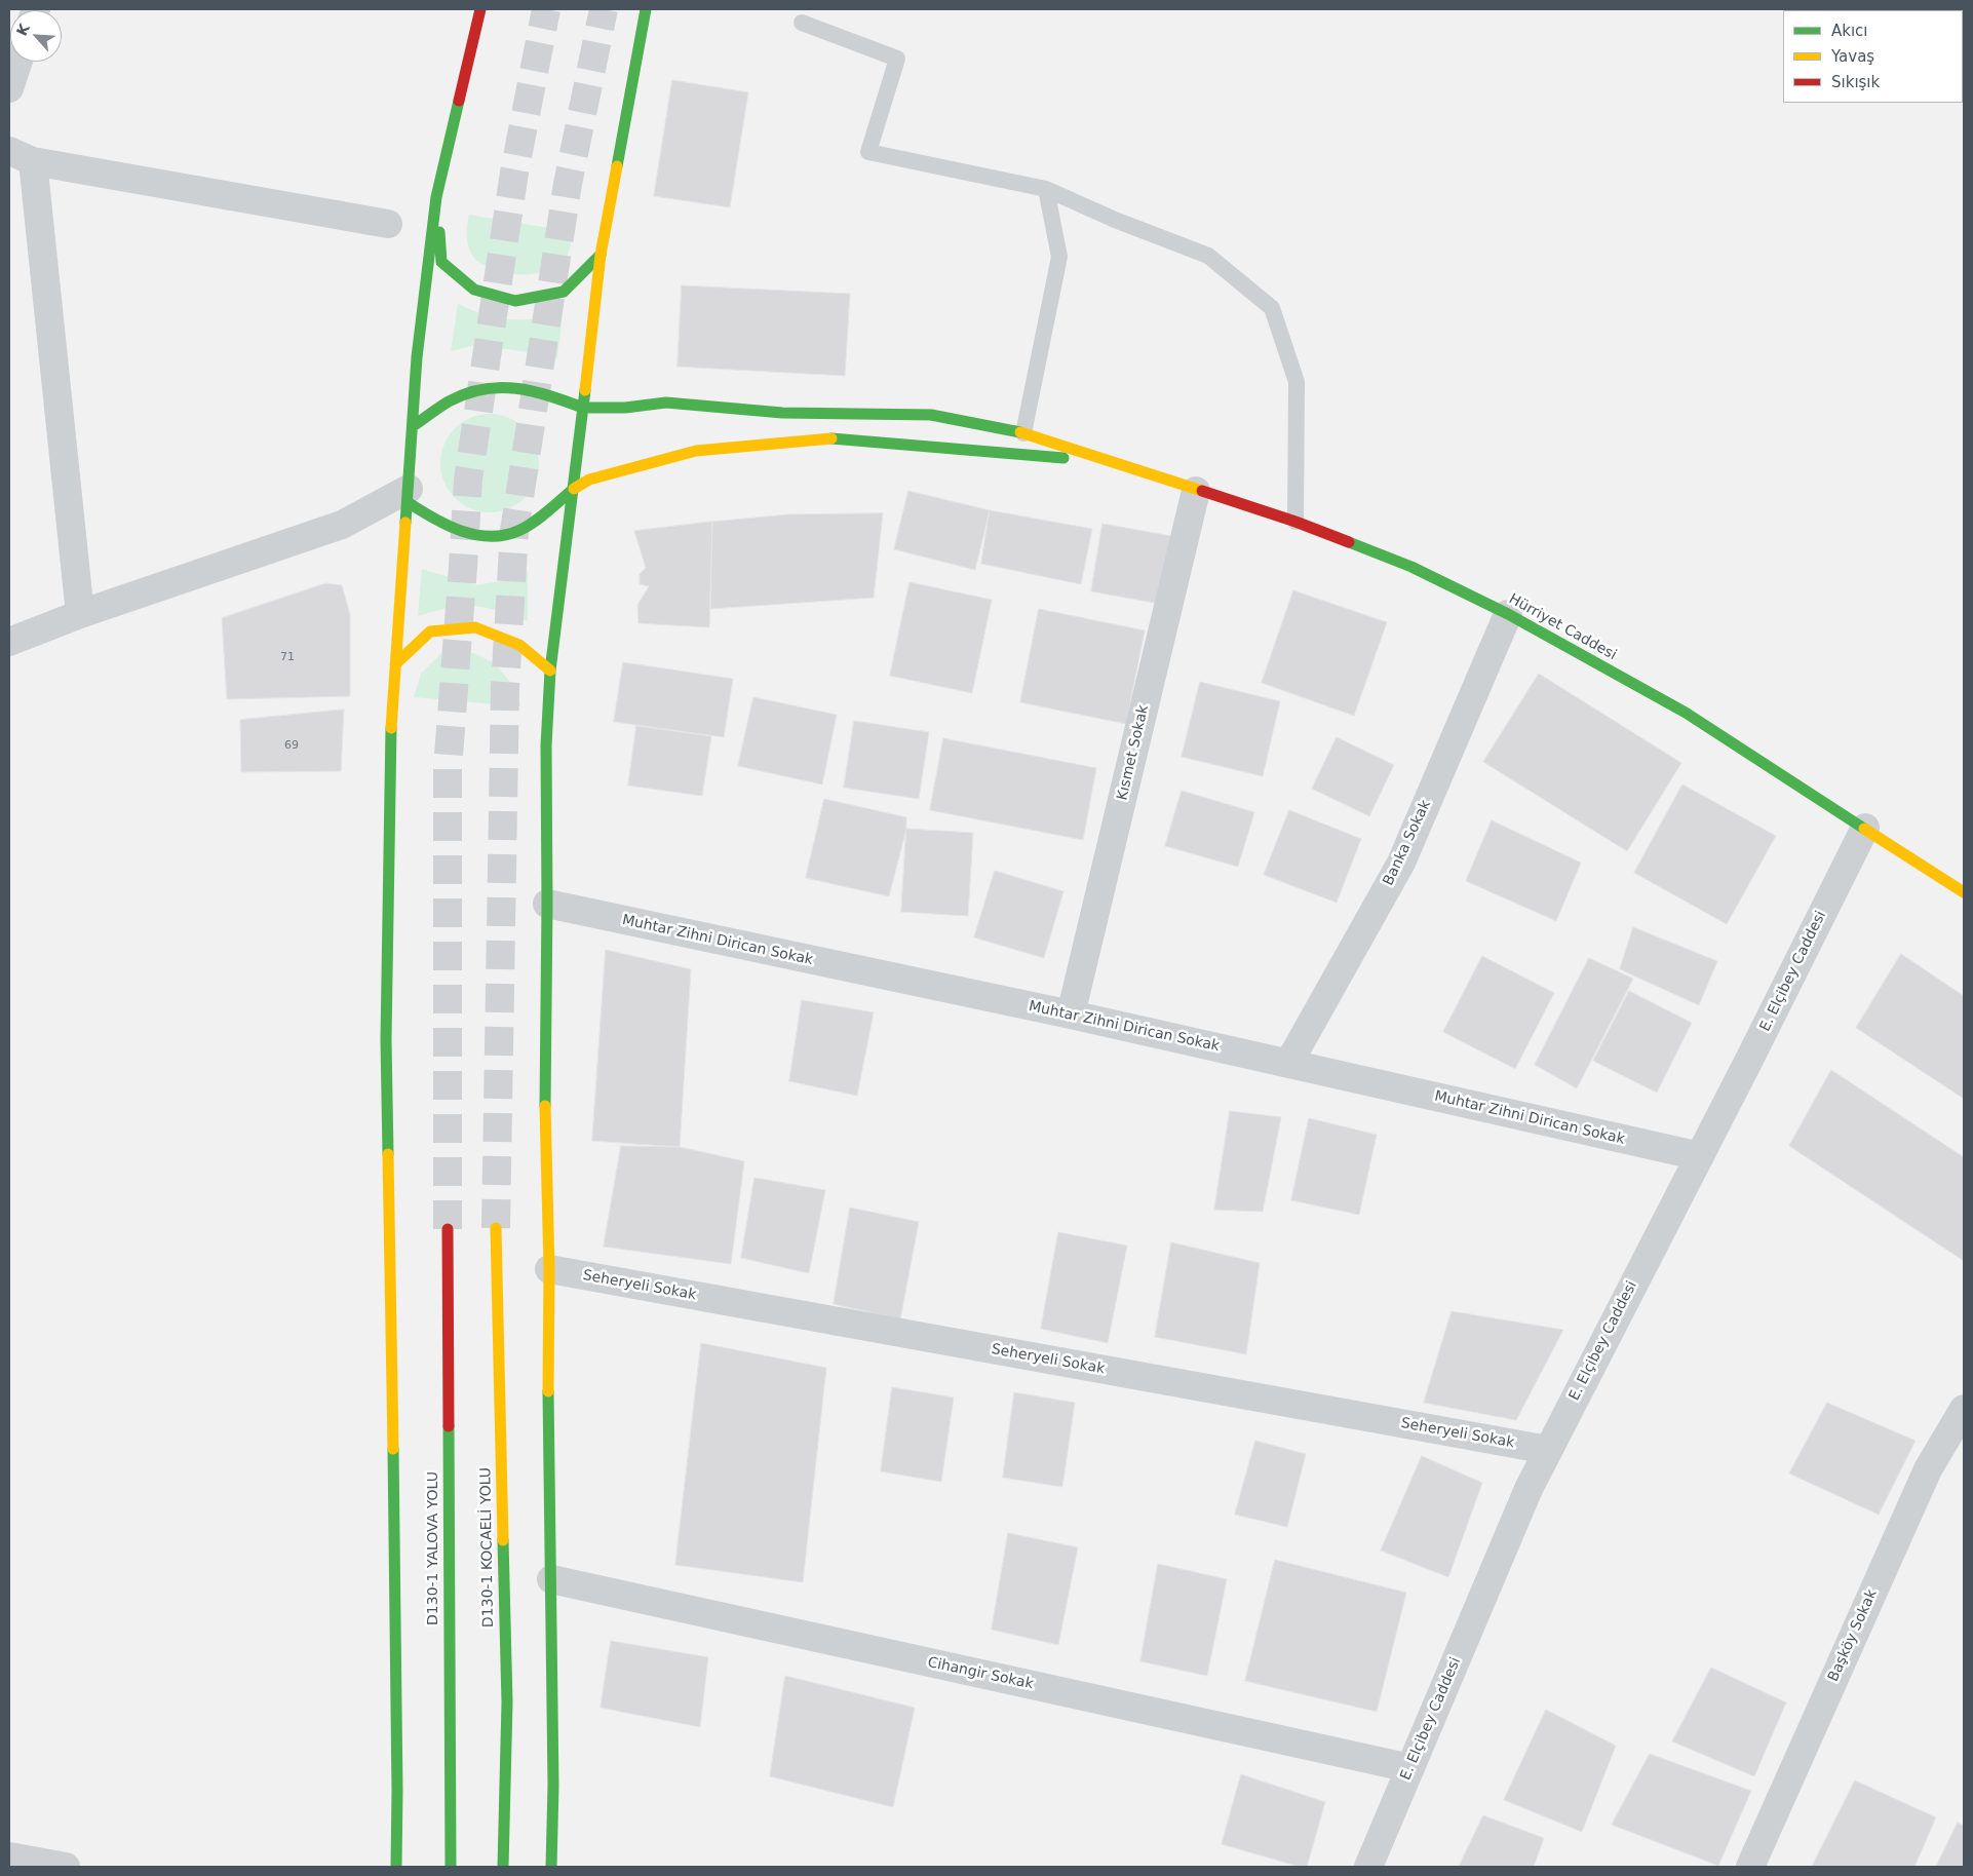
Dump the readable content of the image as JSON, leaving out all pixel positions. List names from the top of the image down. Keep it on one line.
{"streets":{"main road":["Hürriyet Caddesi","D130-1 KOCAELİ YOLU","D130-1 YALOVA YOLU"],"street":["Kısmet Sokak","Banka Sokak","Muhtar Zihni Dirican Sokak","E. Elçibey Caddesi","Seheryeli Sokak","Başköy Sokak","Cihangir Sokak"]},"crossings":[["Hürriyet Caddesi","Kısmet Sokak"],["Hürriyet Caddesi","Banka Sokak"],["Hürriyet Caddesi","E. Elçibey Caddesi"],["Kısmet Sokak","Muhtar Zihni Dirican Sokak"],["Banka Sokak","Muhtar Zihni Dirican Sokak"],["Muhtar Zihni Dirican Sokak","E. Elçibey Caddesi"],["E. Elçibey Caddesi","Seheryeli Sokak"],["E. Elçibey Caddesi","Cihangir Sokak"]],"house_numbers":["71","69"],"legend":["Akıcı","Yavaş","Sıkışık"],"north":"top left"}
